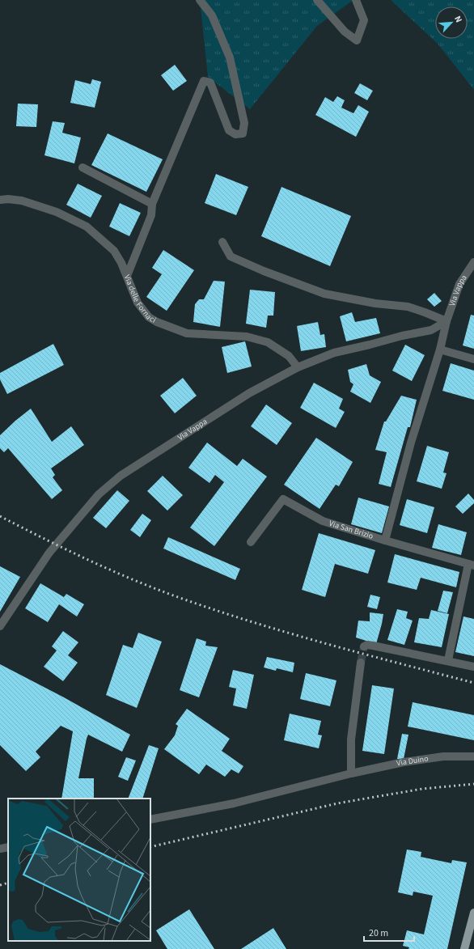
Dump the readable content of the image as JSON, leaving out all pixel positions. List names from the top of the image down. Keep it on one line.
{"streets":{"street":["Via Vappa","Via delle Fornaci","Via San Brizio","Via Duino"]},"crossings":[["Via Vappa","Via delle Fornaci"],["Via Vappa","Via San Brizio"]],"scale_bar":"20 m","north":"top right"}
